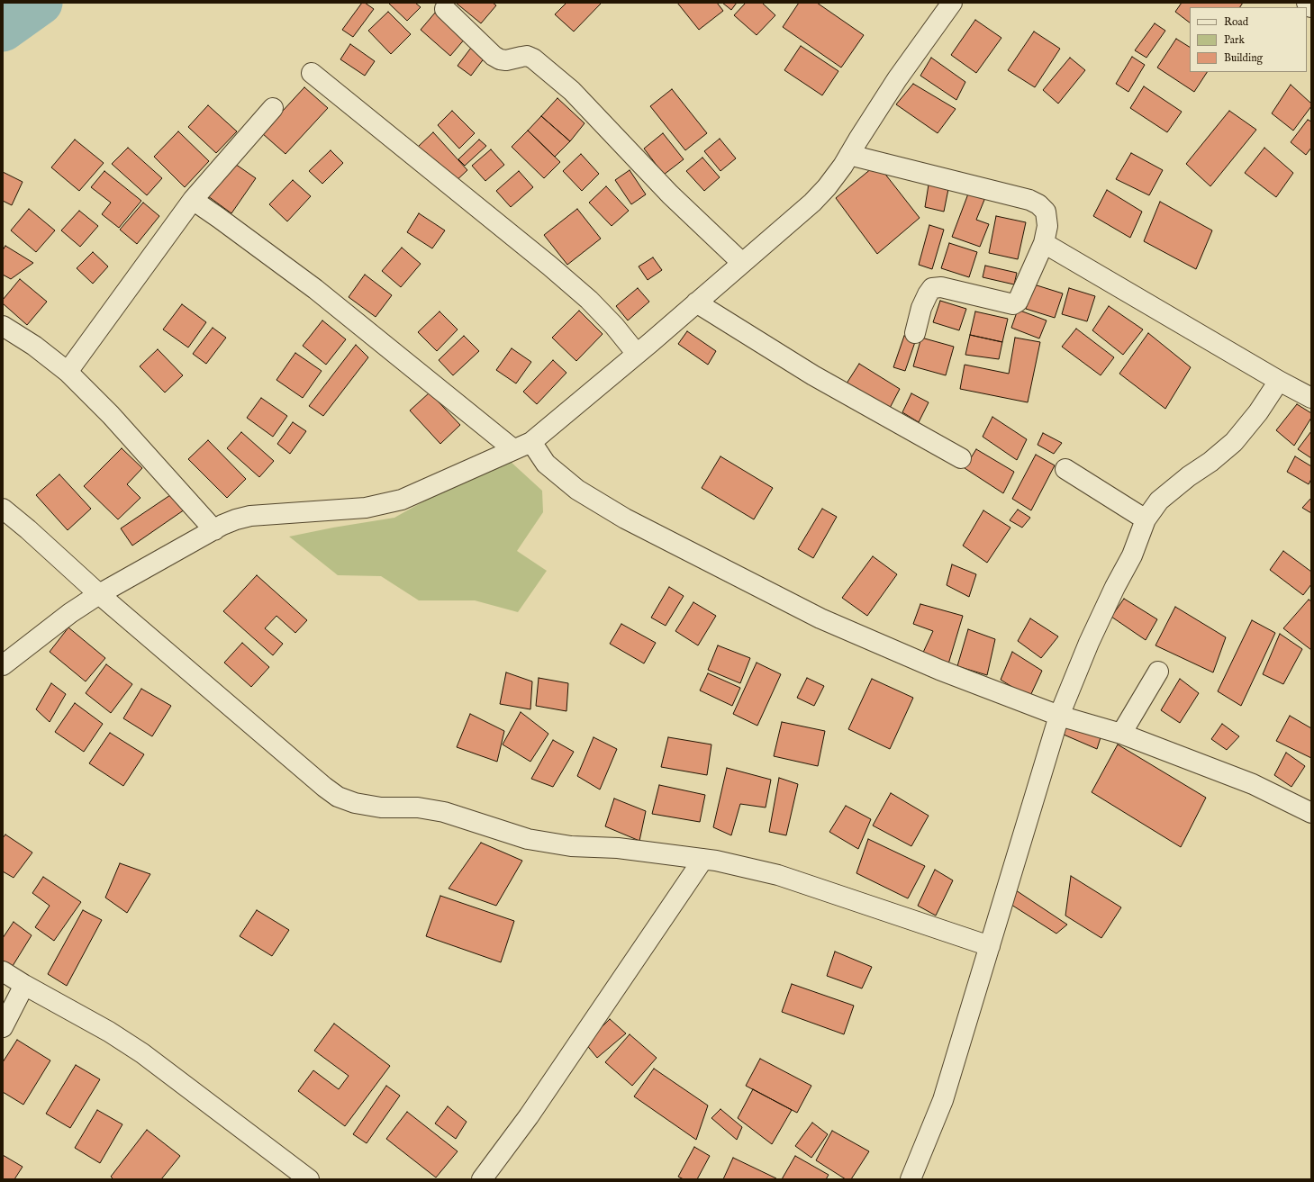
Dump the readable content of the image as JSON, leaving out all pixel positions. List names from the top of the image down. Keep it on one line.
{"legend":["Road","Park","Building"]}
